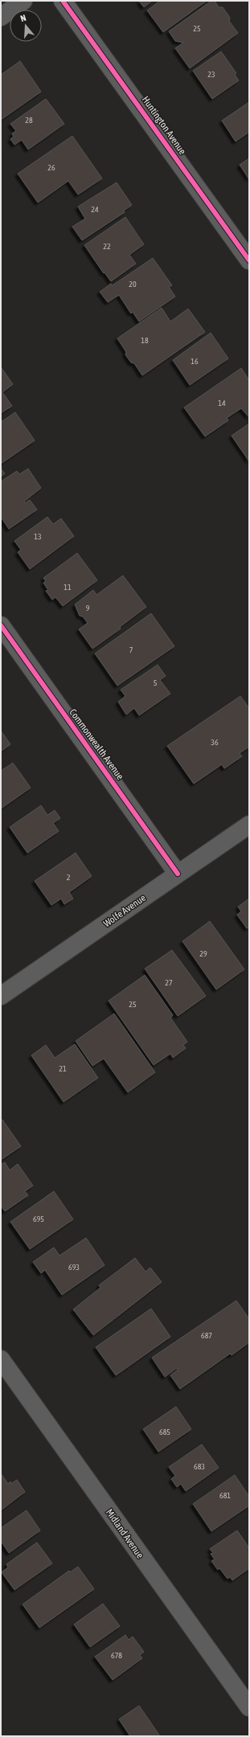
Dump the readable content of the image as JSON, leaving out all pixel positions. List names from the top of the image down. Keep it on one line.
{"streets":{"main road":["Midland Avenue"],"street":["Huntington Avenue","Commonwealth Avenue","Wolfe Avenue"]},"crossings":[["Commonwealth Avenue","Wolfe Avenue"]],"house_numbers":["25","23","28","26","24","22","20","18","16","14","13","11","9","7","5","36","2","29","27","25","21","695","693","687","685","683","681","678"],"north":"top"}
